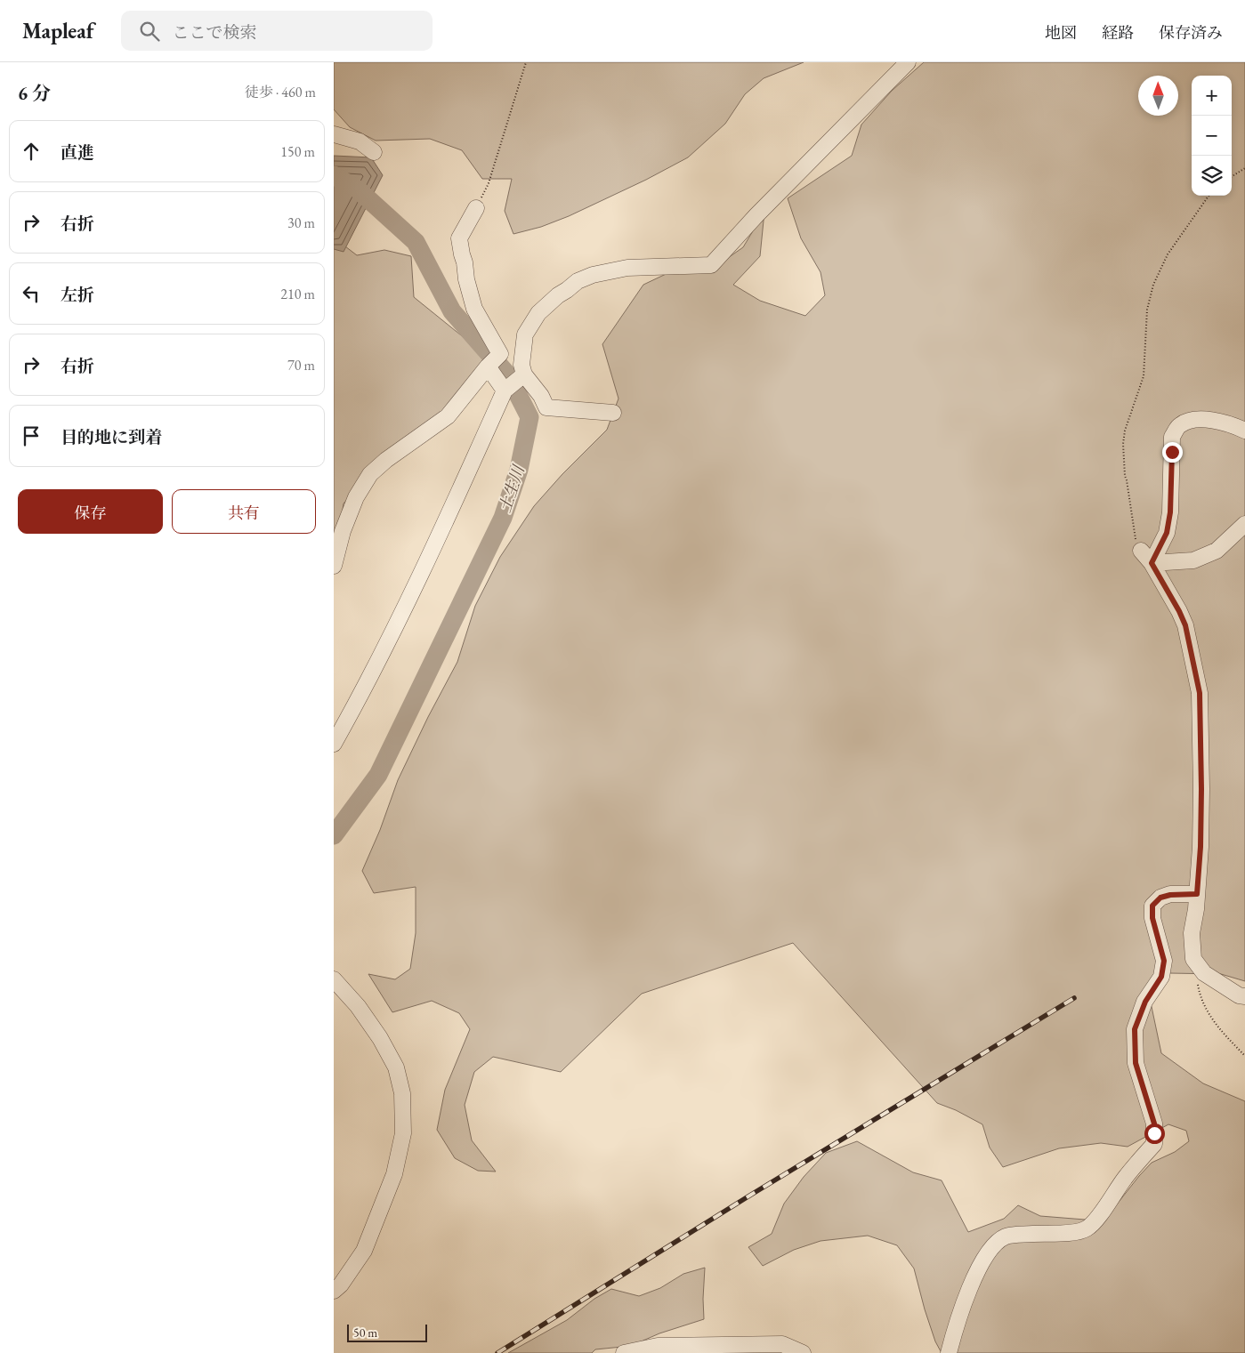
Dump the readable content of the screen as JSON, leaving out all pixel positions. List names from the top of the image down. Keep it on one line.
{"water":["土生川"],"scale_bar":"50 m","north":"top","page":{"header":"Mapleaf","search":"ここで検索","nav":["地図","経路","保存済み"],"heading":["6 分","徒歩 · 460 m"],"map_buttons":["+","−"],"list":[["直進","150 m"],["右折","30 m"],["左折","210 m"],["右折","70 m"],"目的地に到着"],"buttons":["保存","共有"],"scale":"50 m"}}
